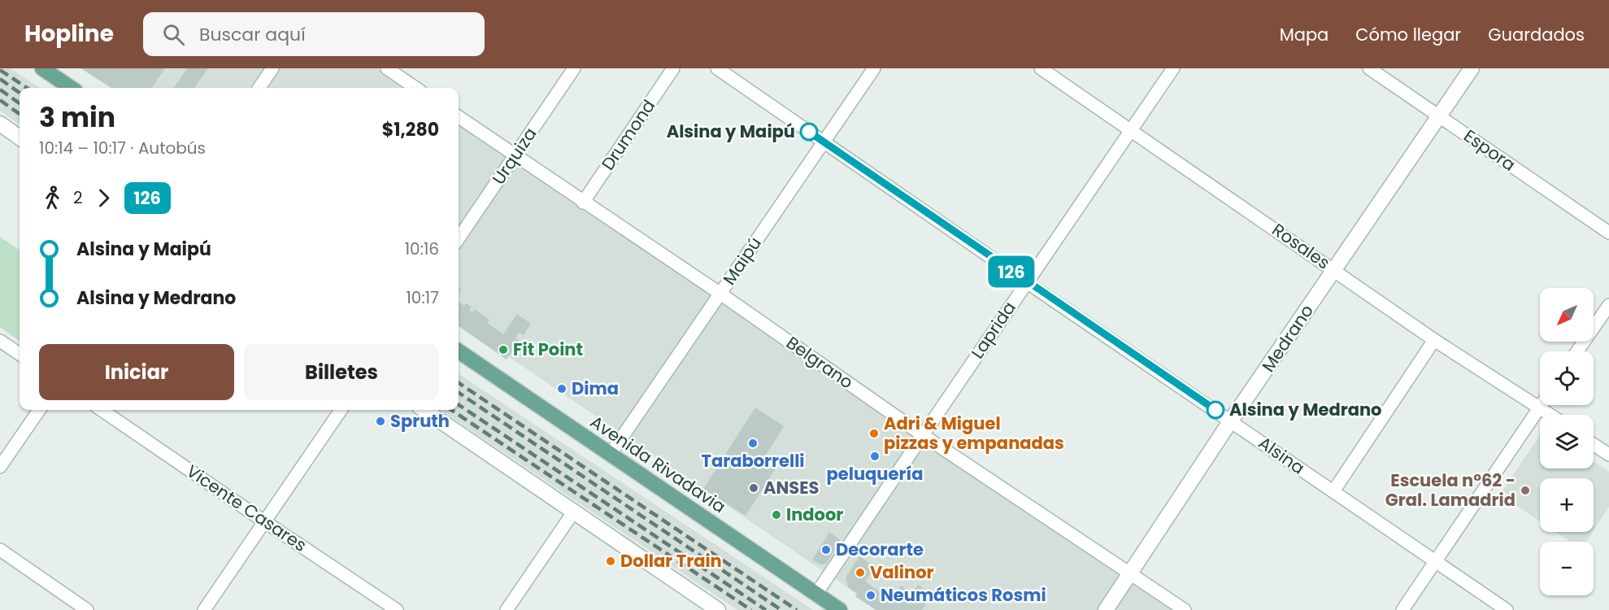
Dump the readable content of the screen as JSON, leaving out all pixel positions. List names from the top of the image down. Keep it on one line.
{"streets":{"main road":["Avenida Rivadavia"],"street":["Drumond","Espora","Urquiza","Rosales","Maipú","Laprida","Medrano","Belgrano","Alsina","Vicente Casares"]},"crossings":[["Drumond","Belgrano"],["Espora","Medrano"],["Urquiza","Belgrano"],["Rosales","Laprida"],["Rosales","Medrano"],["Maipú","Belgrano"],["Maipú","Alsina"],["Maipú","Avenida Rivadavia"],["Laprida","Belgrano"],["Laprida","Alsina"],["Laprida","Avenida Rivadavia"],["Medrano","Belgrano"],["Medrano","Alsina"]],"places":["Alsina y Maipú","Fit Point","Dima","Alsina y Medrano","Spruth","Adri & Miguel pizzas y empanadas","Taraborrelli","peluquería","ANSES","Escuela n°62 - Gral. Lamadrid","Indoor","Decorarte","Dollar Train","Valinor","Neumáticos Rosmi"],"lines":["bus line 126"],"north":"bottom left","page":{"header":"Hopline","search":"Buscar aquí","nav":["Mapa","Cómo llegar","Guardados"],"on_map":"126","heading":["3 min","10:14 – 10:17 · Autobús","$1,280"],"legs":["2","126"],"list":[{"name":"Alsina y Maipú","value":"10:16"},{"name":"Alsina y Medrano","value":"10:17"}],"map_buttons":["+","−"],"buttons":["Iniciar","Billetes"]}}
